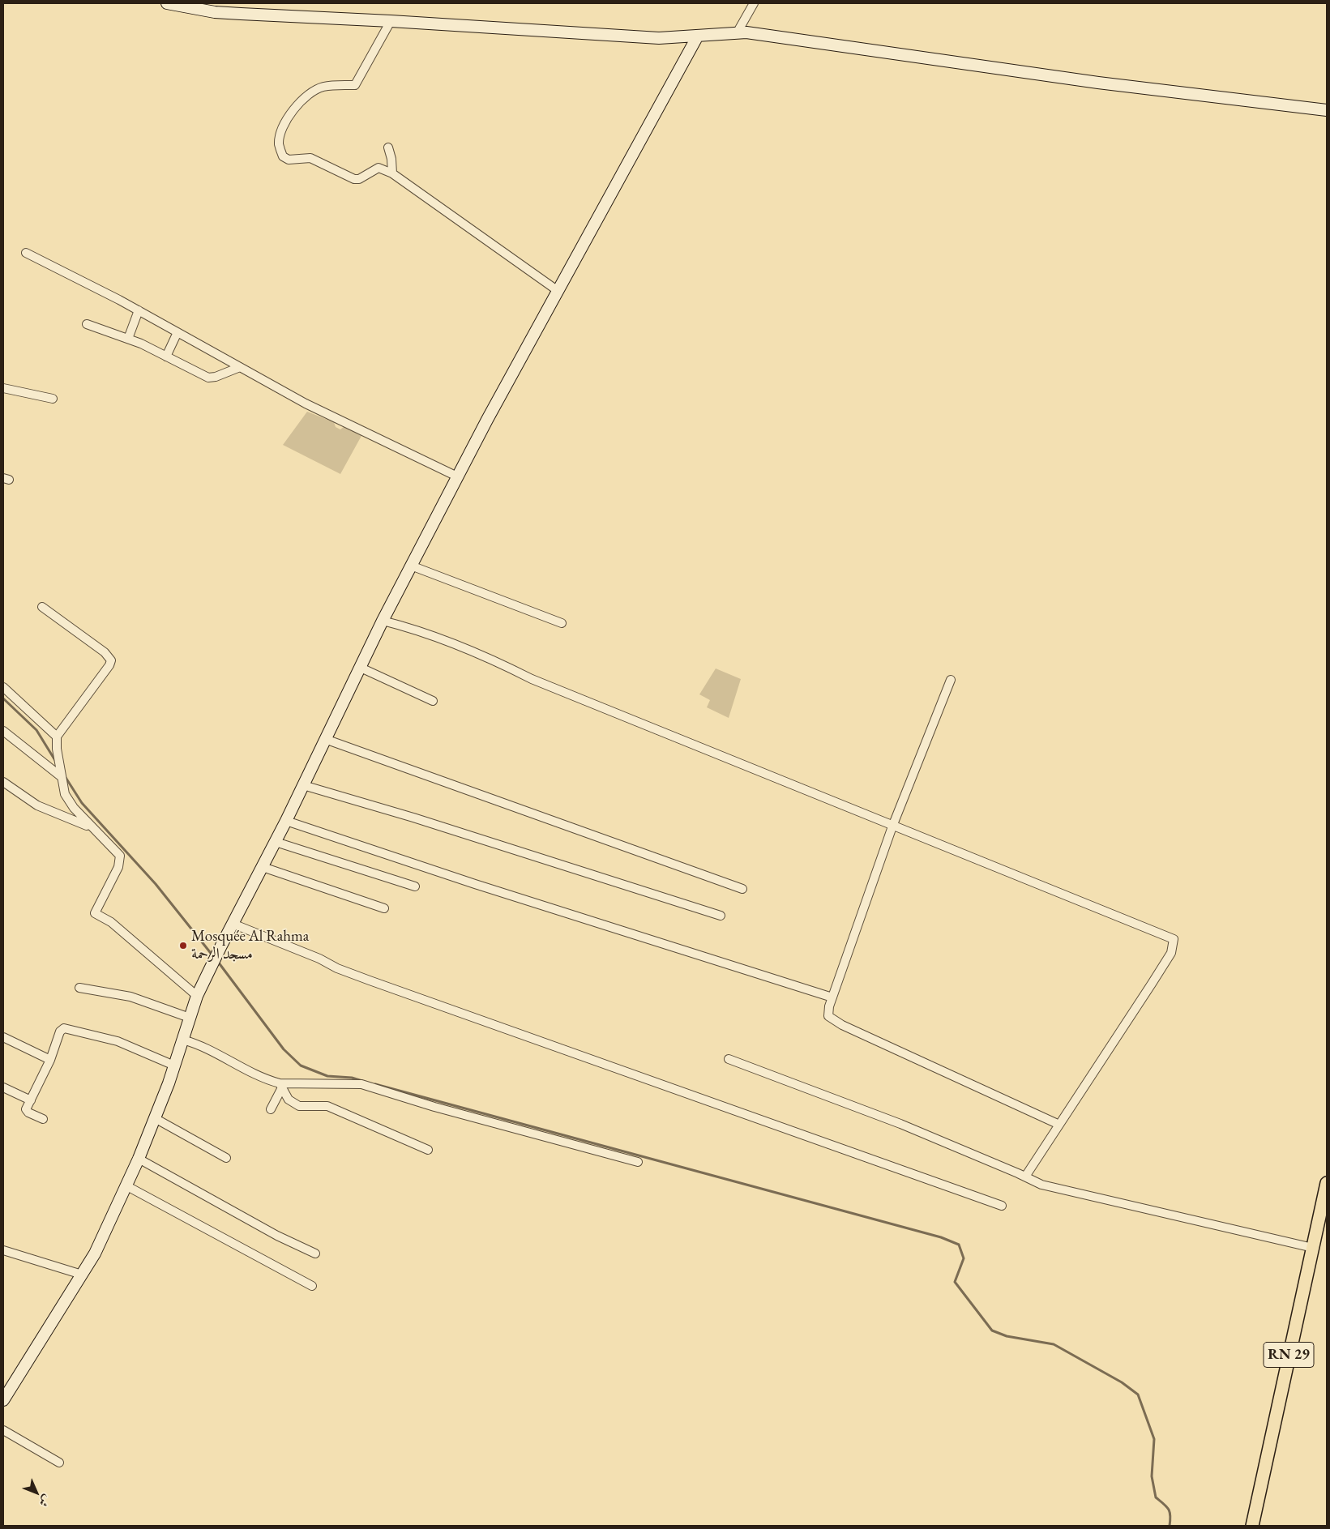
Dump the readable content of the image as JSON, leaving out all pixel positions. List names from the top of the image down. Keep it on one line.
{"streets":{"main road":["RN 29"]},"places":["Mosquée Al Rahma مسجد الرحمة"],"north":"bottom right"}
